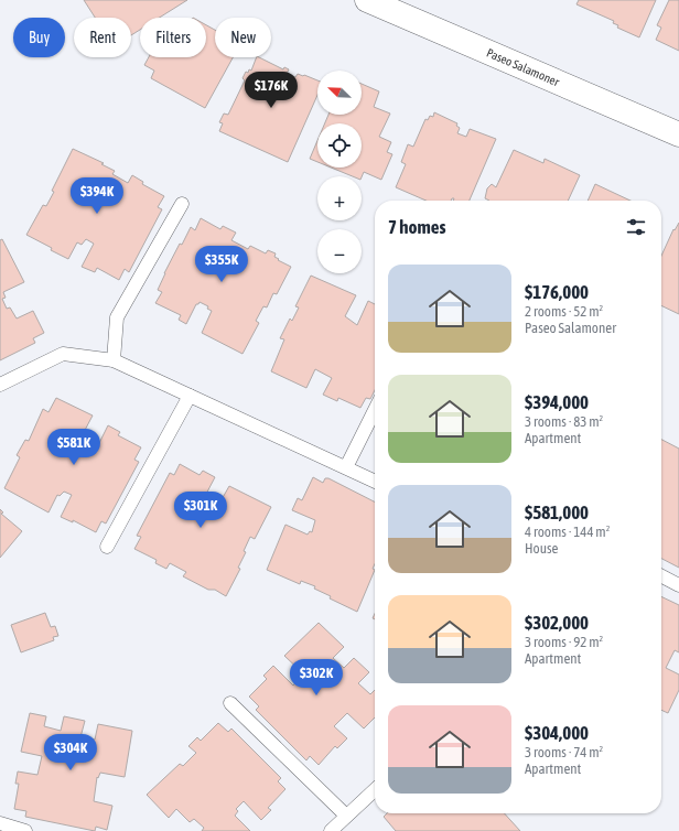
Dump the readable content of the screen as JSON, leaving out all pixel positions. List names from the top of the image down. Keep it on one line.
{"streets":{"street":["Paseo Salamoner"]},"north":"top left","page":{"chip":["Buy","Rent","Filters","New"],"map_buttons":["+","−"],"price":["$176K","$394K","$355K","$581K","$301K","$302K","$304K"],"heading":"7 homes","list":[{"name":"$176,000","note":"2 rooms · 52 m² · Paseo Salamoner"},{"name":"$394,000","note":"3 rooms · 83 m² · Apartment"},{"name":"$581,000","note":"4 rooms · 144 m² · House"},{"name":"$302,000","note":"3 rooms · 92 m² · Apartment"},{"name":"$304,000","note":"3 rooms · 74 m² · Apartment"}]}}
